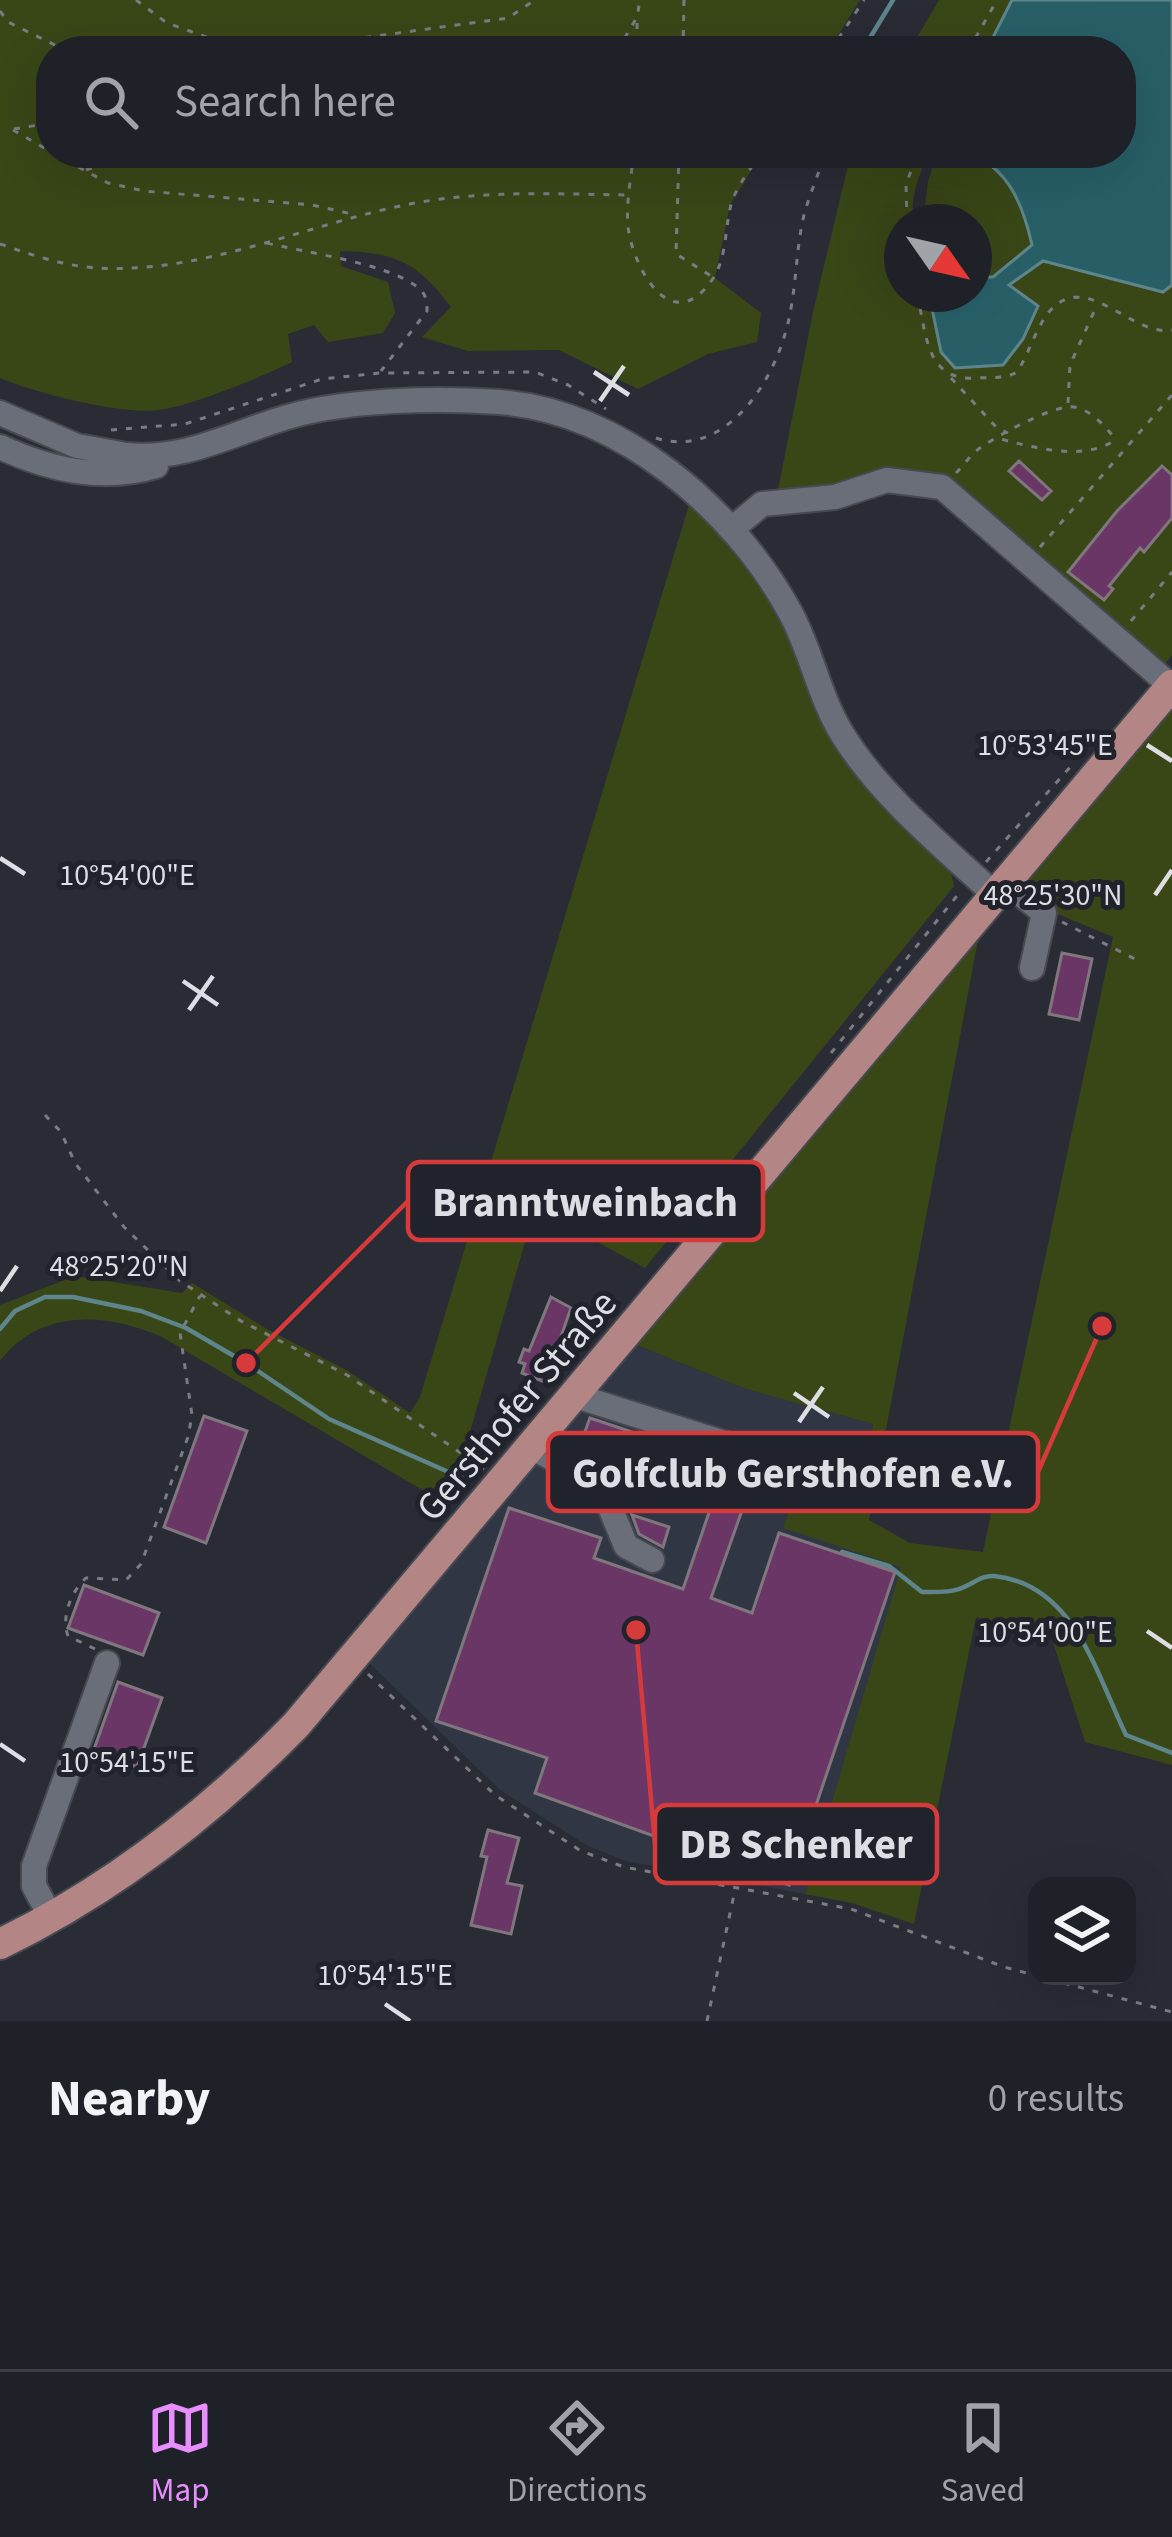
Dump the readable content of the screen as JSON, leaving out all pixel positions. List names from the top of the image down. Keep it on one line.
{"streets":{"main road":["Gersthofer Straße"]},"places":["Golfclub Gersthofen e.V.","Branntweinbach","DB Schenker"],"north":"bottom right","page":{"search":"Search here","heading":["Nearby","0 results"],"nav":["Map","Directions","Saved"]},"coordinates":["10°53'45\"E","10°54'00\"E","48°25'30\"N","48°25'20\"N","10°54'15\"E"]}
